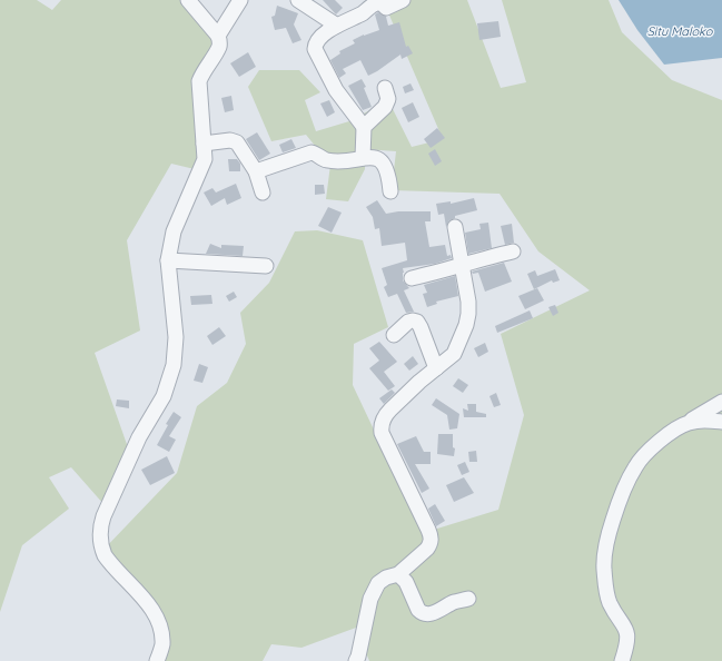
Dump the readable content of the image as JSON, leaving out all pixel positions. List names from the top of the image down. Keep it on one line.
{"water":["Situ Maloko"]}
